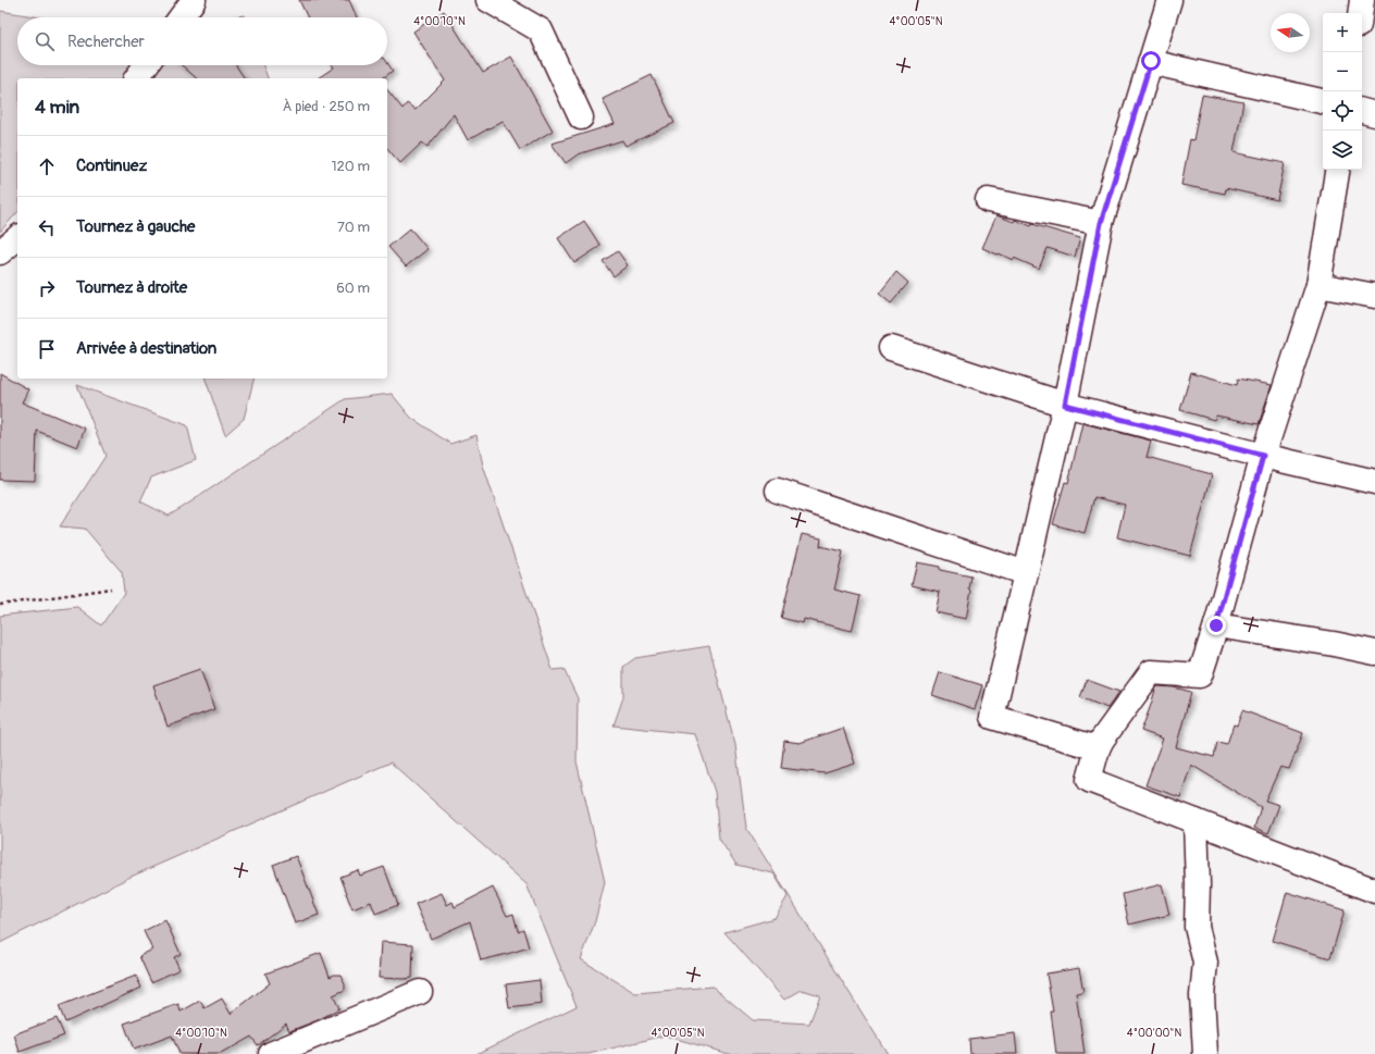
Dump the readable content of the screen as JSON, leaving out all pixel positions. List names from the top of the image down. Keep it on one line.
{"north":"left","page":{"map_buttons":["+","−"],"search":"Rechercher","heading":["4 min","À pied · 250 m"],"list":[["Continuez","120 m"],["Tournez à gauche","70 m"],["Tournez à droite","60 m"],"Arrivée à destination"]},"coordinates":["4°00'10\"N","4°00'05\"N","4°00'00\"N"]}
